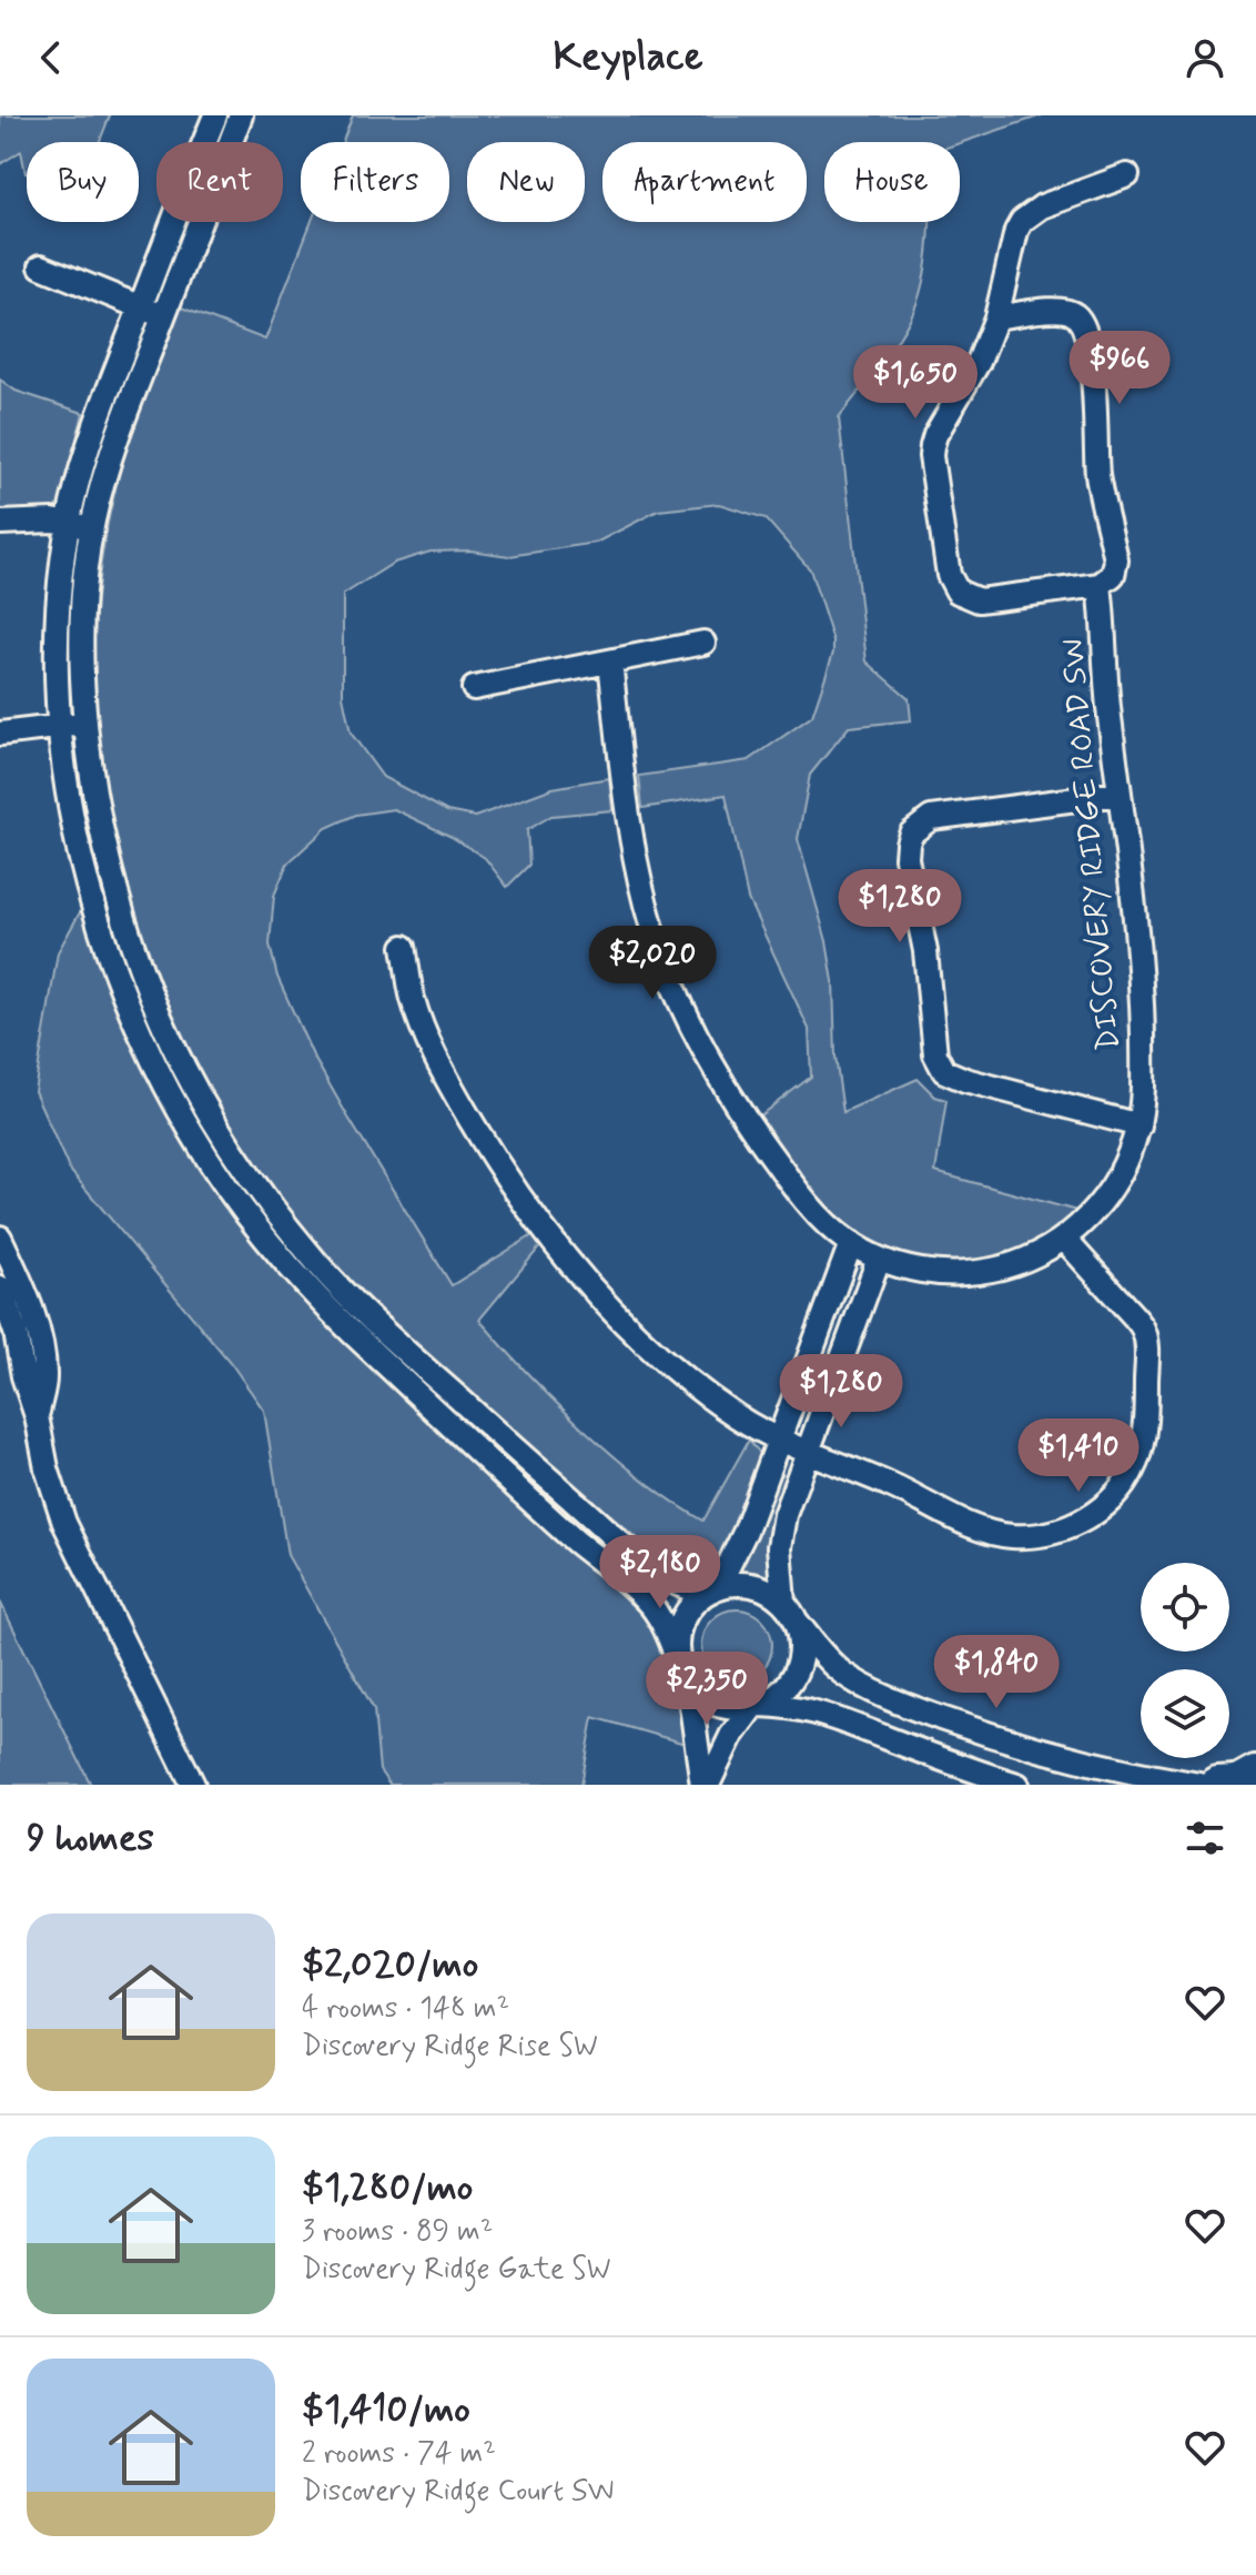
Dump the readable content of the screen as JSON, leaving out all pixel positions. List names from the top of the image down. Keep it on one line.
{"streets":{"street":["DISCOVERY RIDGE ROAD SW"]},"page":{"header":"Keyplace","chip":["Buy","Rent","Filters","New","Apartment","House"],"price":["$966","$1,650","$1,280","$2,020","$1,280","$1,410","$2,180","$1,840","$2,350"],"heading":"9 homes","list":[{"name":"$2,020/mo","note":"4 rooms · 148 m² · Discovery Ridge Rise SW"},{"name":"$1,280/mo","note":"3 rooms · 89 m² · Discovery Ridge Gate SW"},{"name":"$1,410/mo","note":"2 rooms · 74 m² · Discovery Ridge Court SW"}]}}
